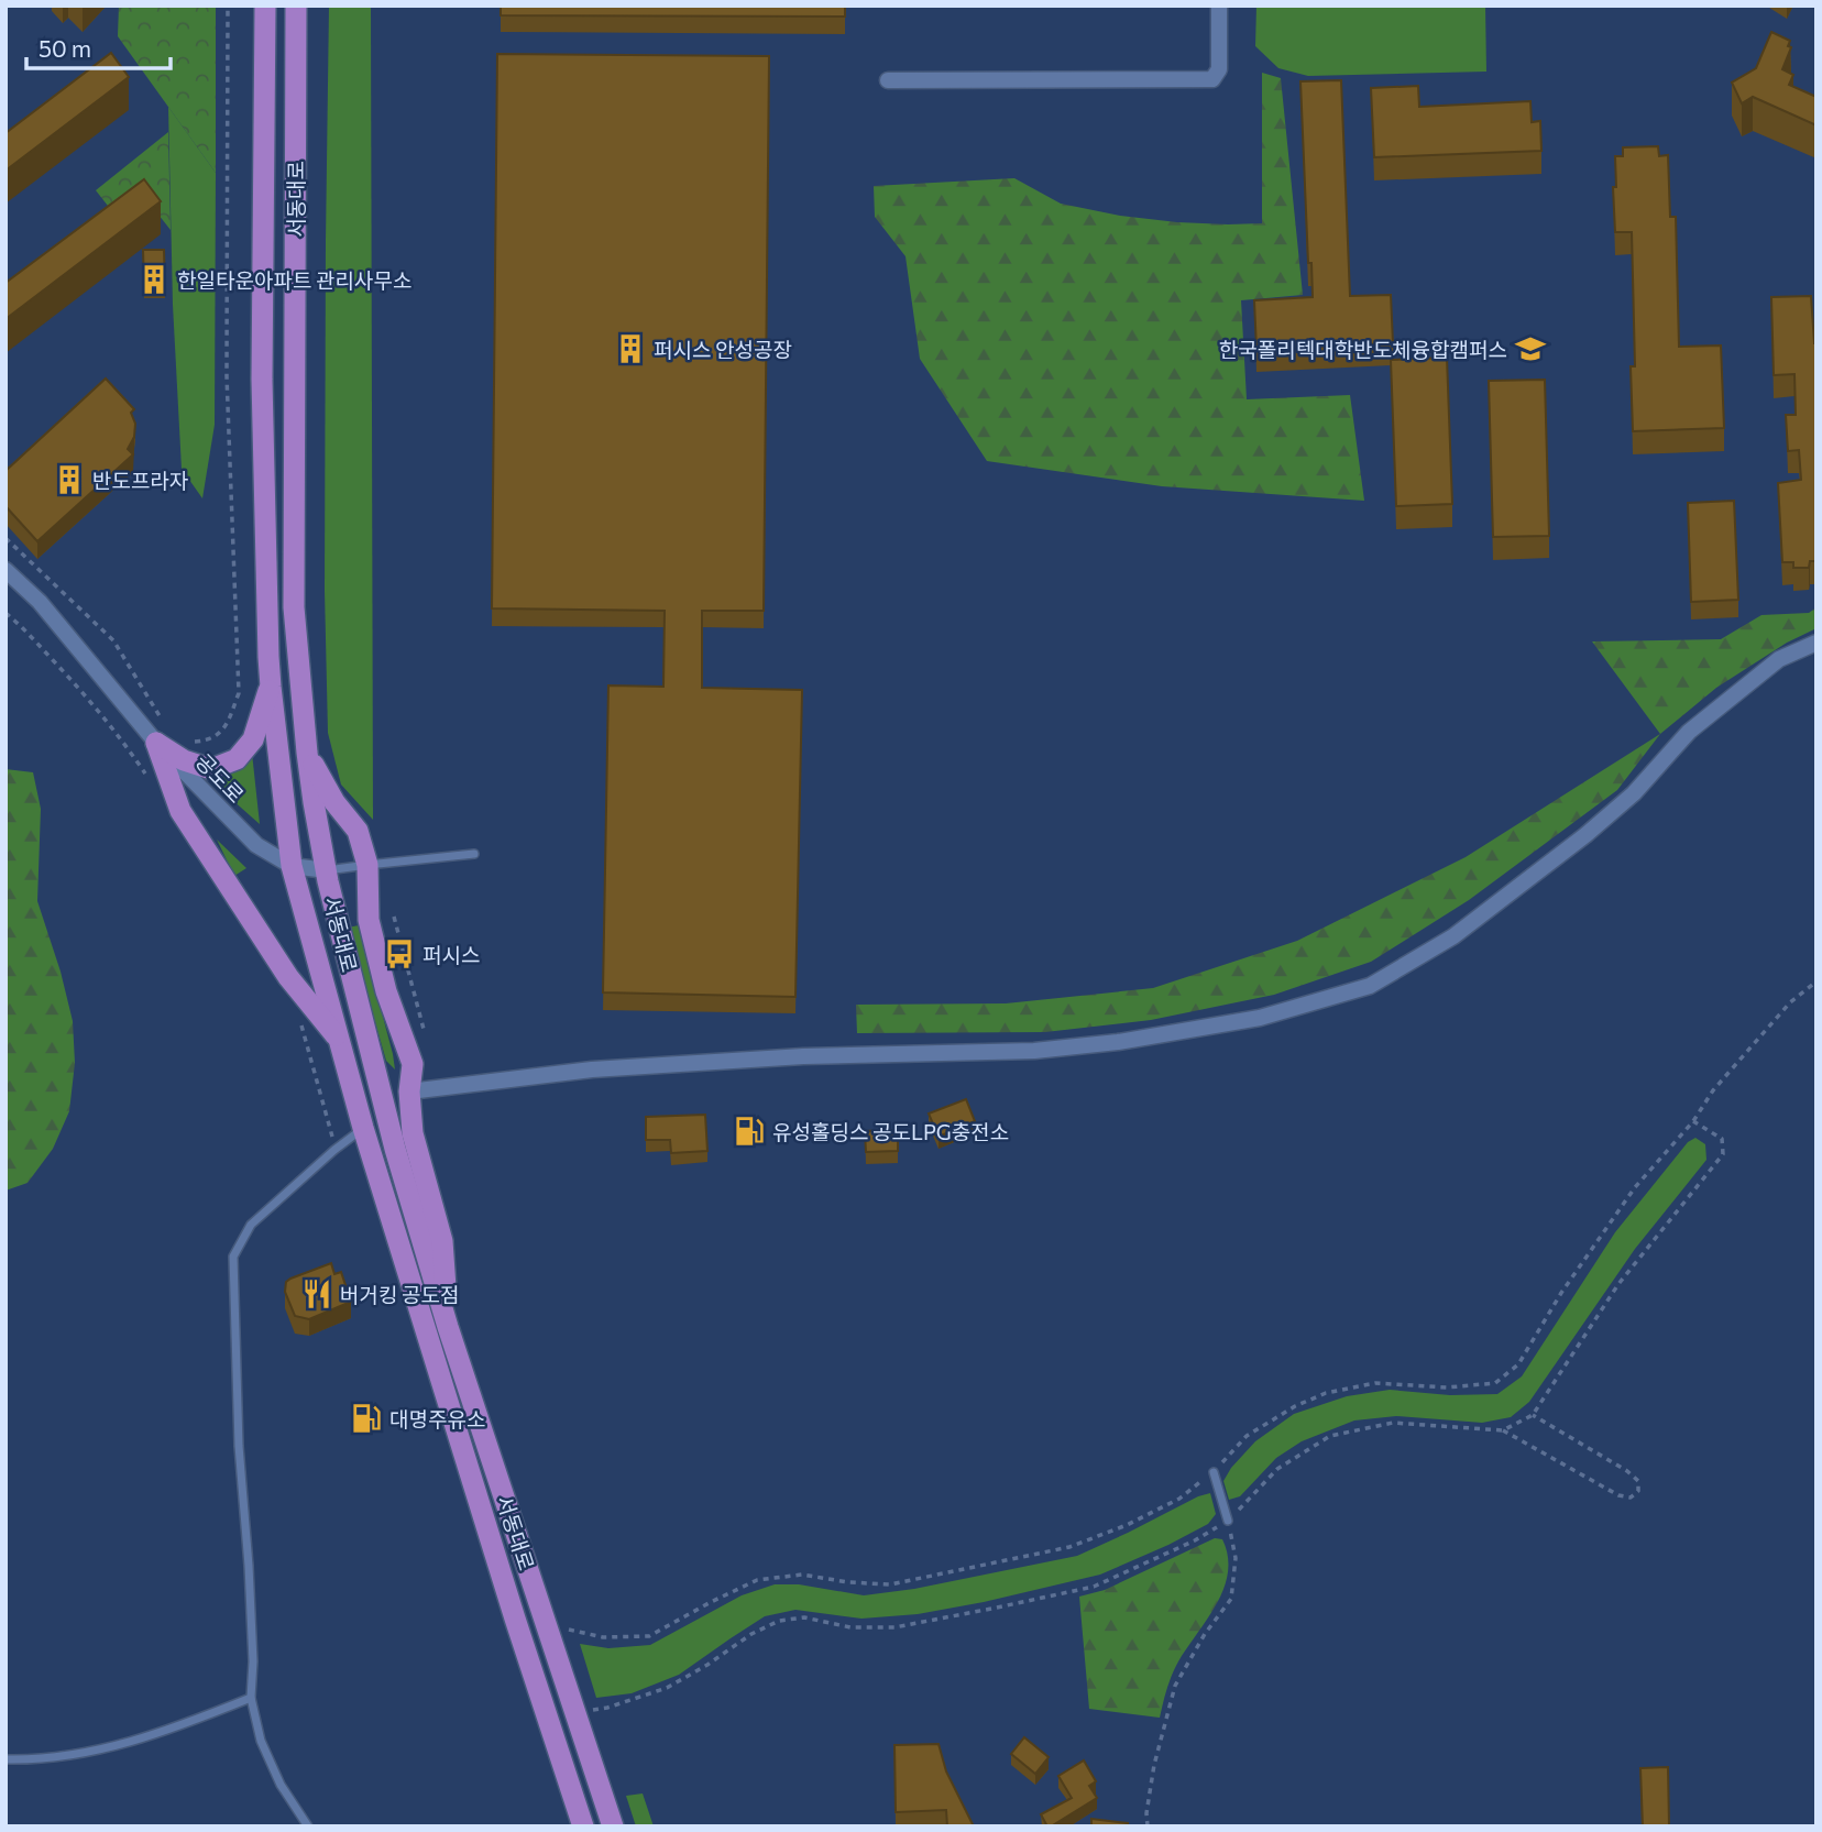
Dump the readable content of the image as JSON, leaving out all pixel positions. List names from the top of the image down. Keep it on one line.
{"streets":{"main road":["서동대로"],"street":["공도로"]},"crossings":[["서동대로","공도로"]],"places":{"building":["한일타운아파트 관리사무소","퍼시스 안성공장","반도프라자"],"school or university":["한국폴리텍대학반도체융합캠퍼스"],"bus stop":["퍼시스"],"fuel station":["유성홀딩스 공도LPG충전소","대명주유소"],"restaurant":["버거킹 공도점"]},"scale_bar":"50 m"}
